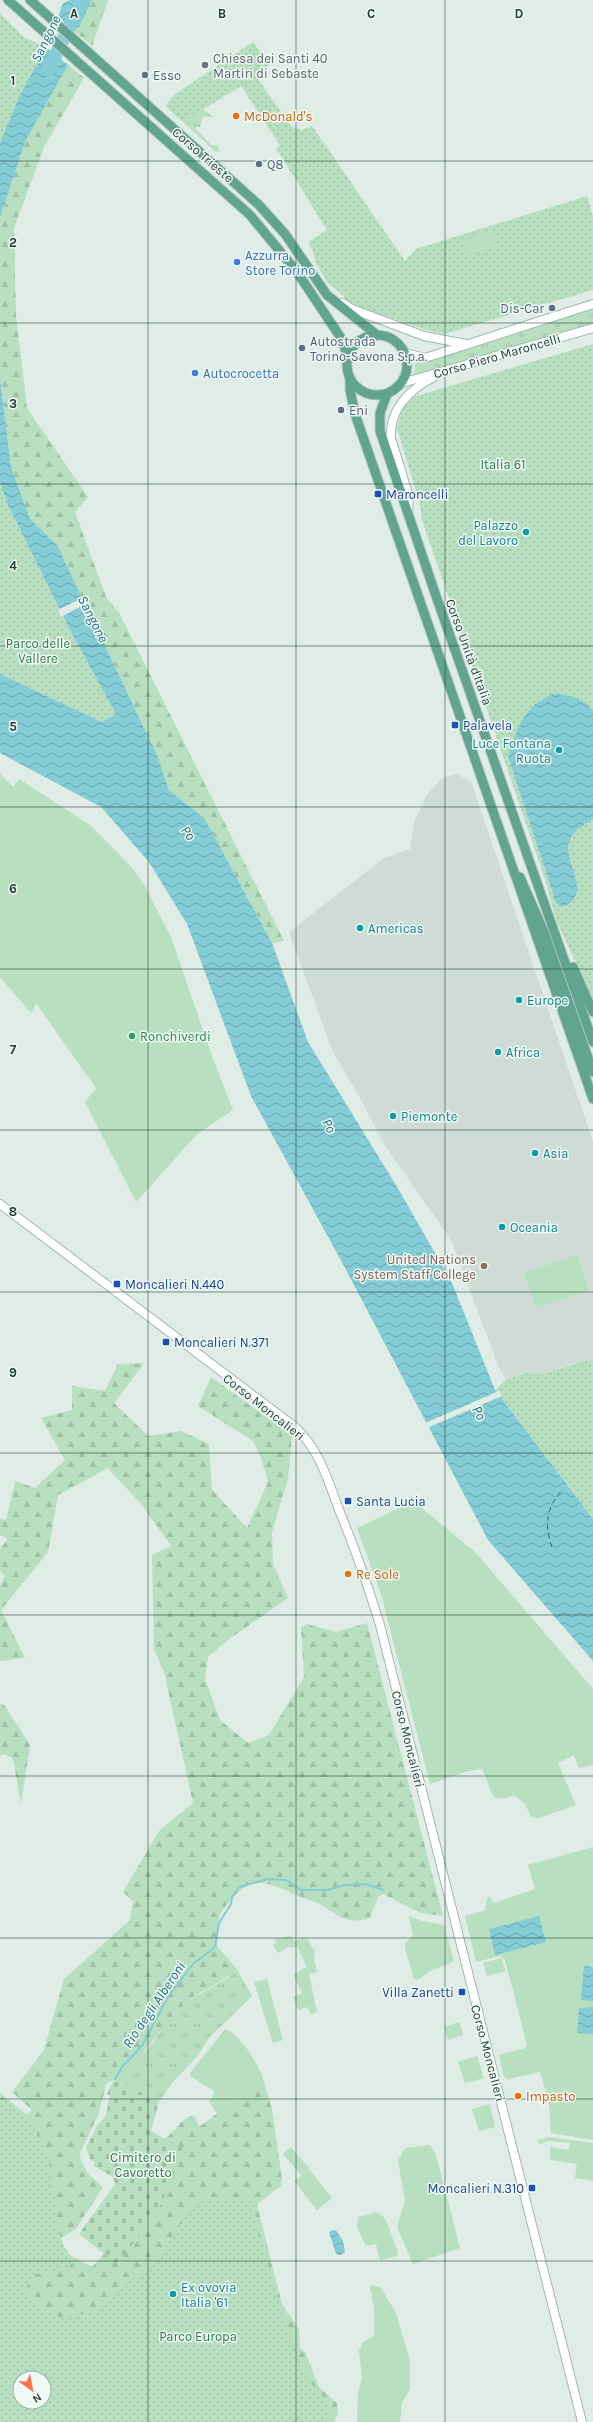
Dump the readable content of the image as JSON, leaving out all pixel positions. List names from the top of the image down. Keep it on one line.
{"streets":{"main road":["Corso Trieste","Corso Piero Maroncelli","Corso Unità d'Italia","Corso Moncalieri"]},"crossings":[["Corso Trieste","Corso Piero Maroncelli"],["Corso Trieste","Corso Unità d'Italia"],["Corso Piero Maroncelli","Corso Unità d'Italia"]],"water":["Sangone","Po","Rio degli Alberoni"],"parks":["Italia 61","Parco delle Vallere","Cimitero di Cavoretto","Parco Europa"],"places":{"other":["Chiesa dei Santi 40 Martiri di Sebaste","Esso","McDonald's","Q8","Azzurra Store Torino","Dis-Car","Autostrada Torino-Savona S.p.a.","Autocrocetta","Eni","Palazzo del Lavoro","Luce Fontana Ruota","Americas","Europe","Ronchiverdi","Africa","Piemonte","Asia","Oceania","United Nations System Staff College","Re Sole","Impasto","Ex ovovia Italia '61"],"transit":["Maroncelli","Palavela","Moncalieri N.440","Moncalieri N.371","Santa Lucia","Villa Zanetti","Moncalieri N.310"]},"north":"bottom right","grid":{"columns":["A","B","C","D"],"rows":["1","2","3","4","5","6","7","8","9"]}}
